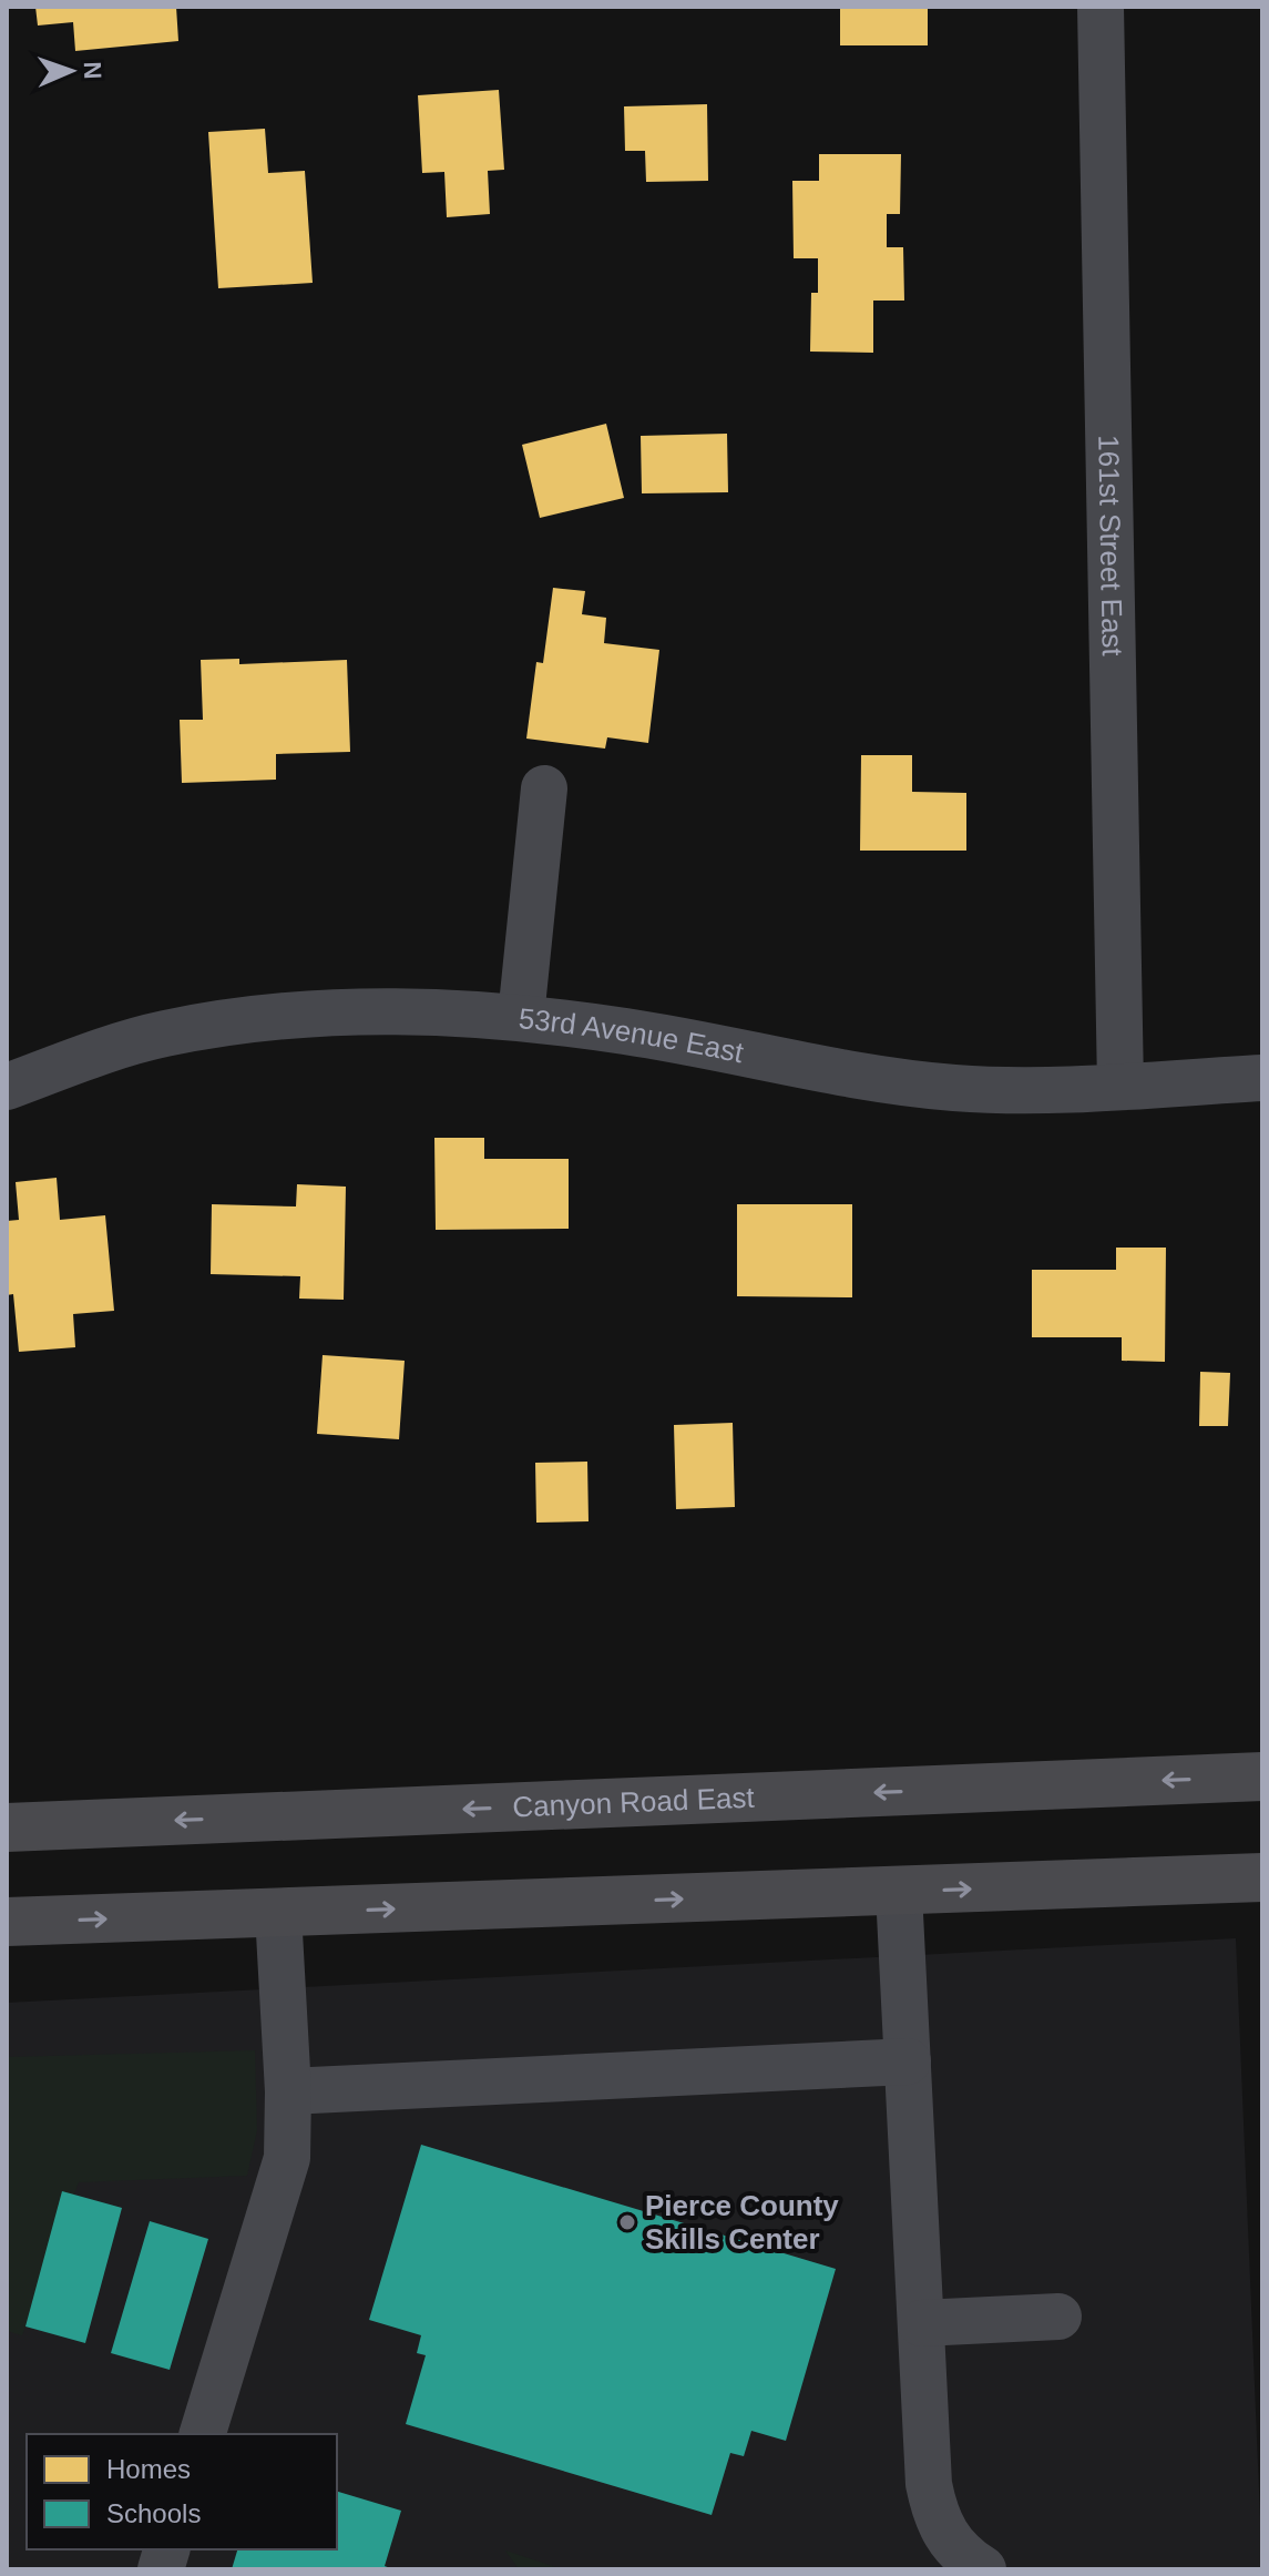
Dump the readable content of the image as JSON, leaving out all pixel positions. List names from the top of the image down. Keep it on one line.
{"streets":{"main road":["Canyon Road East"],"street":["161st Street East","53rd Avenue East"]},"crossings":[["161st Street East","53rd Avenue East"]],"places":["Pierce County Skills Center"],"legend":["Homes","Schools"],"north":"right"}
